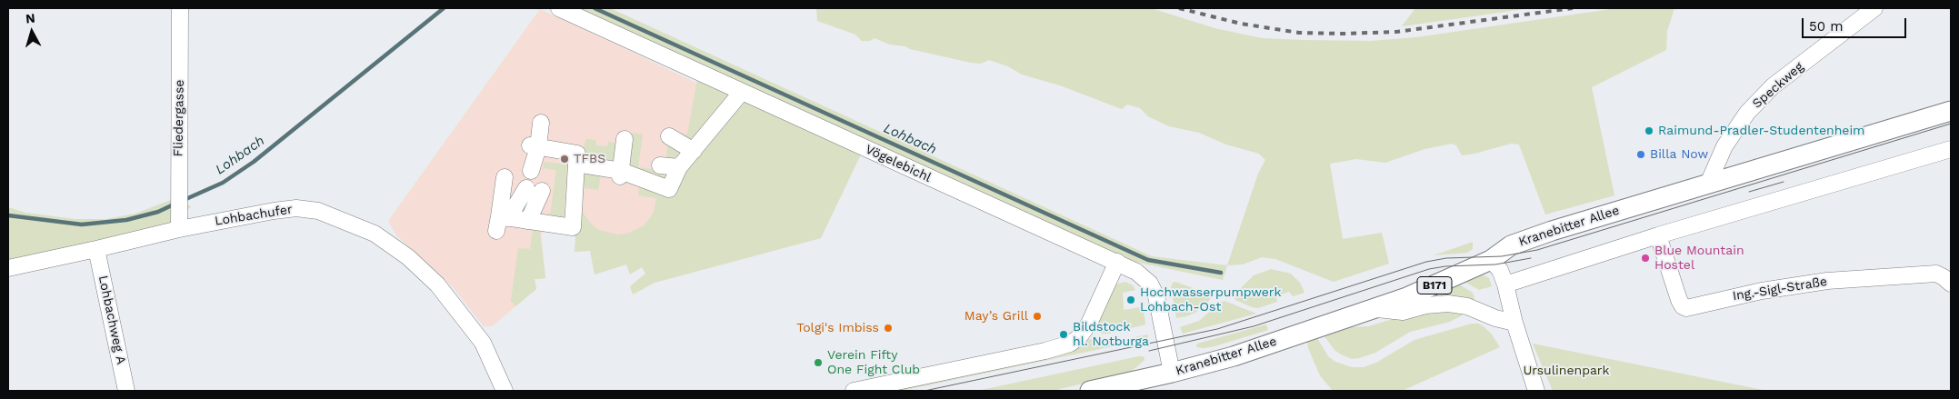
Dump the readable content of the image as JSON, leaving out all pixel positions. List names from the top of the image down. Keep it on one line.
{"streets":{"main road":["Kranebitter Allee","B171"],"street":["Speckweg","Fliedergasse","Vögelebichl","Lohbachufer","Ing.-Sigl-Straße","Lohbachweg A"]},"crossings":[["Speckweg","Kranebitter Allee"],["Fliedergasse","Lohbachufer"],["Vögelebichl","Kranebitter Allee"],["Lohbachufer","Lohbachweg A"]],"water":["Lohbach"],"parks":["Ursulinenpark"],"places":["Raimund-Pradler-Studentenheim","Billa Now","TFBS","Blue Mountain Hostel","Hochwasserpumpwerk Lohbach-Ost","May’s Grill","Tolgi's Imbiss","Bildstock hl. Notburga","Verein Fifty One Fight Club"],"scale_bar":"50 m","north":"top"}
